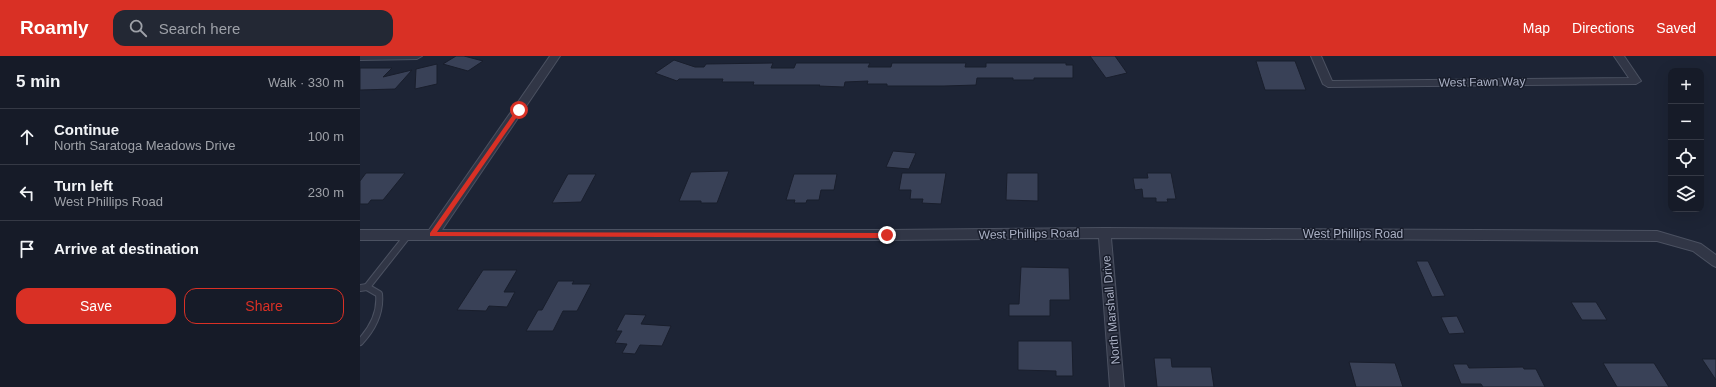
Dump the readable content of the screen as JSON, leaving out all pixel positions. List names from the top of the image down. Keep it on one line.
{"streets":{"street":["West Fawn Way","West Phillips Road","North Marshall Drive"]},"crossings":[["West Phillips Road","North Marshall Drive"]],"page":{"header":"Roamly","search":"Search here","nav":["Map","Directions","Saved"],"heading":["5 min","Walk · 330 m"],"map_buttons":["+","−"],"list":[["Continue","North Saratoga Meadows Drive","100 m"],["Turn left","West Phillips Road","230 m"],"Arrive at destination"],"buttons":["Save","Share"]}}
